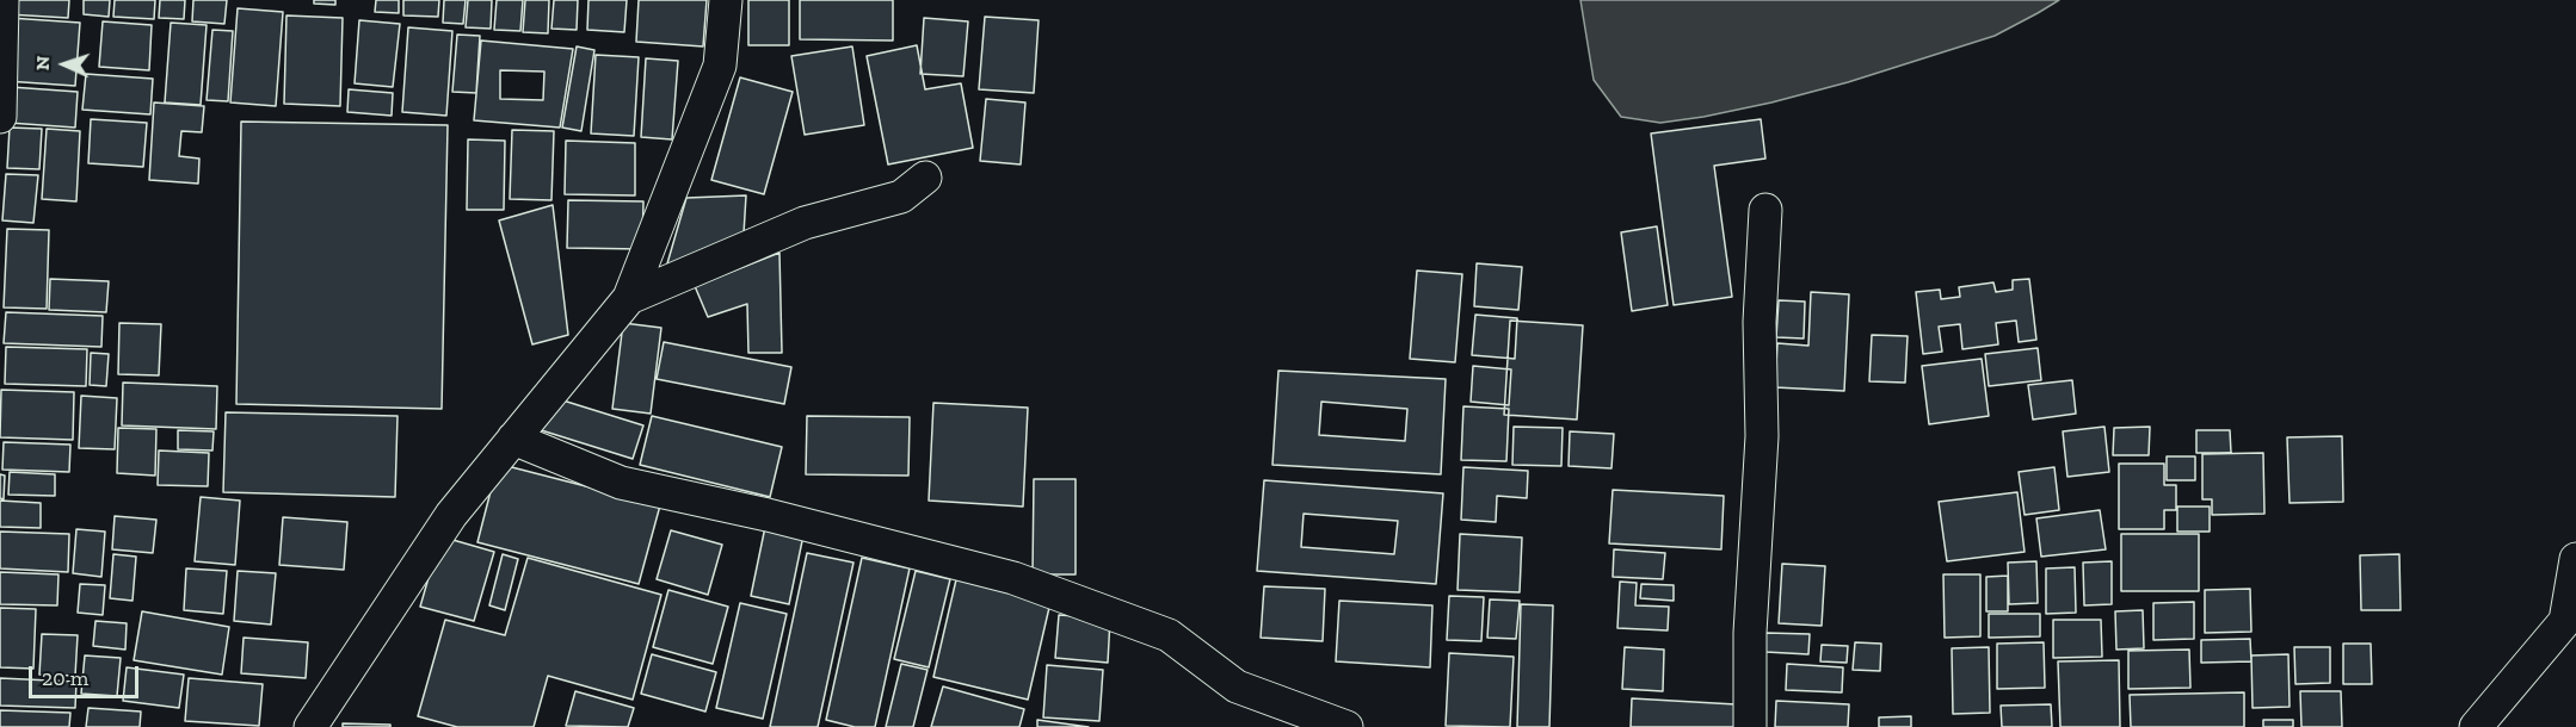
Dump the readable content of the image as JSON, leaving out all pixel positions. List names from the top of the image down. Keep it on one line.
{"scale_bar":"20 m","north":"left"}
